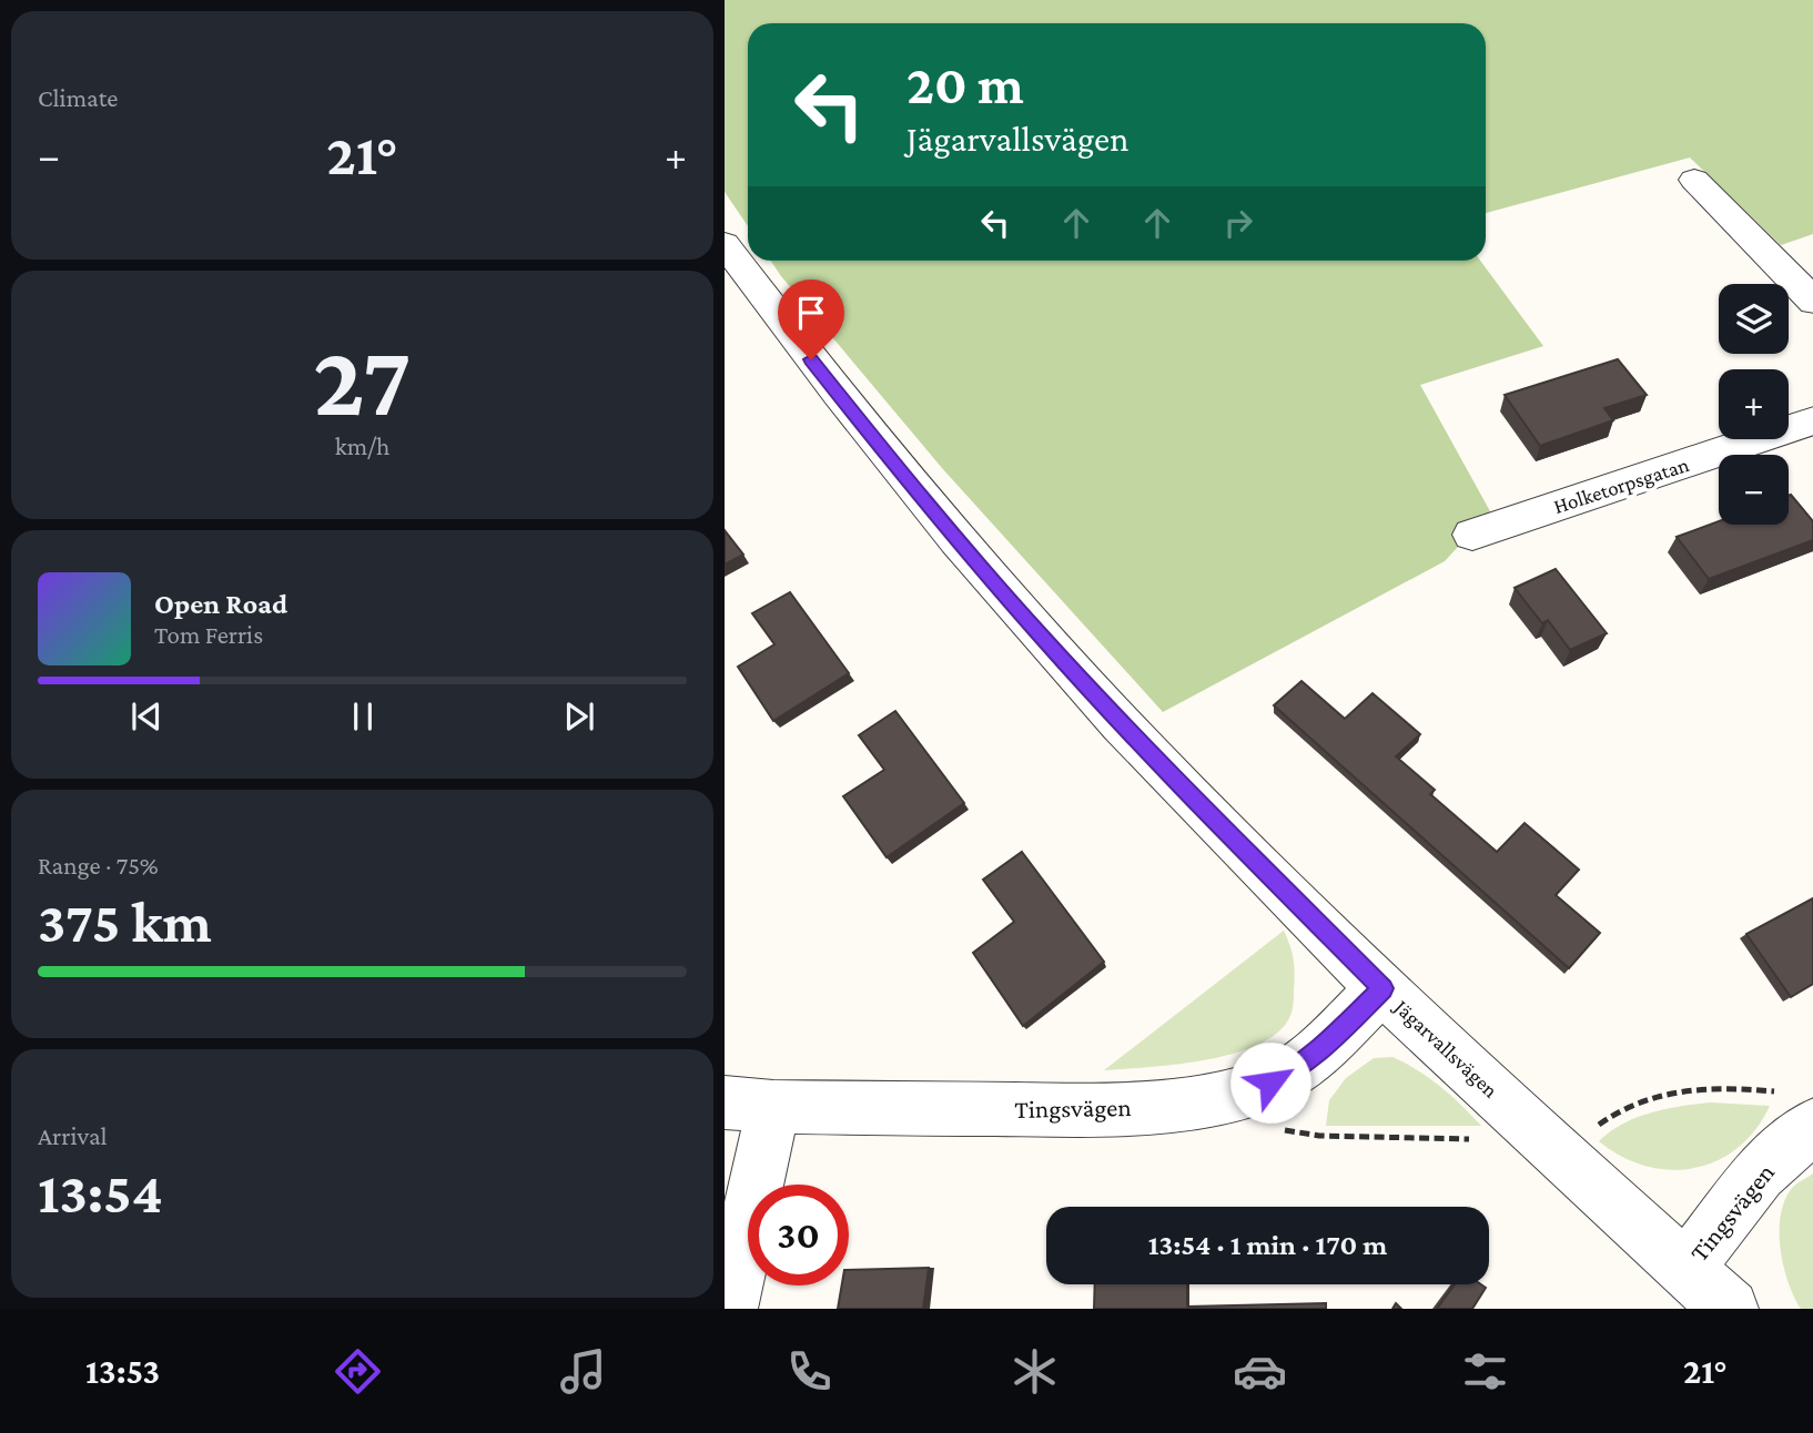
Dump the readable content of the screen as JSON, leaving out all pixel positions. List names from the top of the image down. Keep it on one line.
{"streets":{"street":["Holketorpsgatan","Jägarvallsvägen","Tingsvägen"]},"crossings":[["Jägarvallsvägen","Tingsvägen"]],"page":{"tile":["Climate",["27","km/h"],["Range · 75%","375 km"],["Arrival","13:54"]],"turn":["20 m","Jägarvallsvägen"],"heat":["−","21°","+"],"map_buttons":["+","−"],"song":["Open Road","Tom Ferris"],"limit":"30","trip":"13:54 · 1 min · 170 m","tabs":["13:53","21°"]}}
